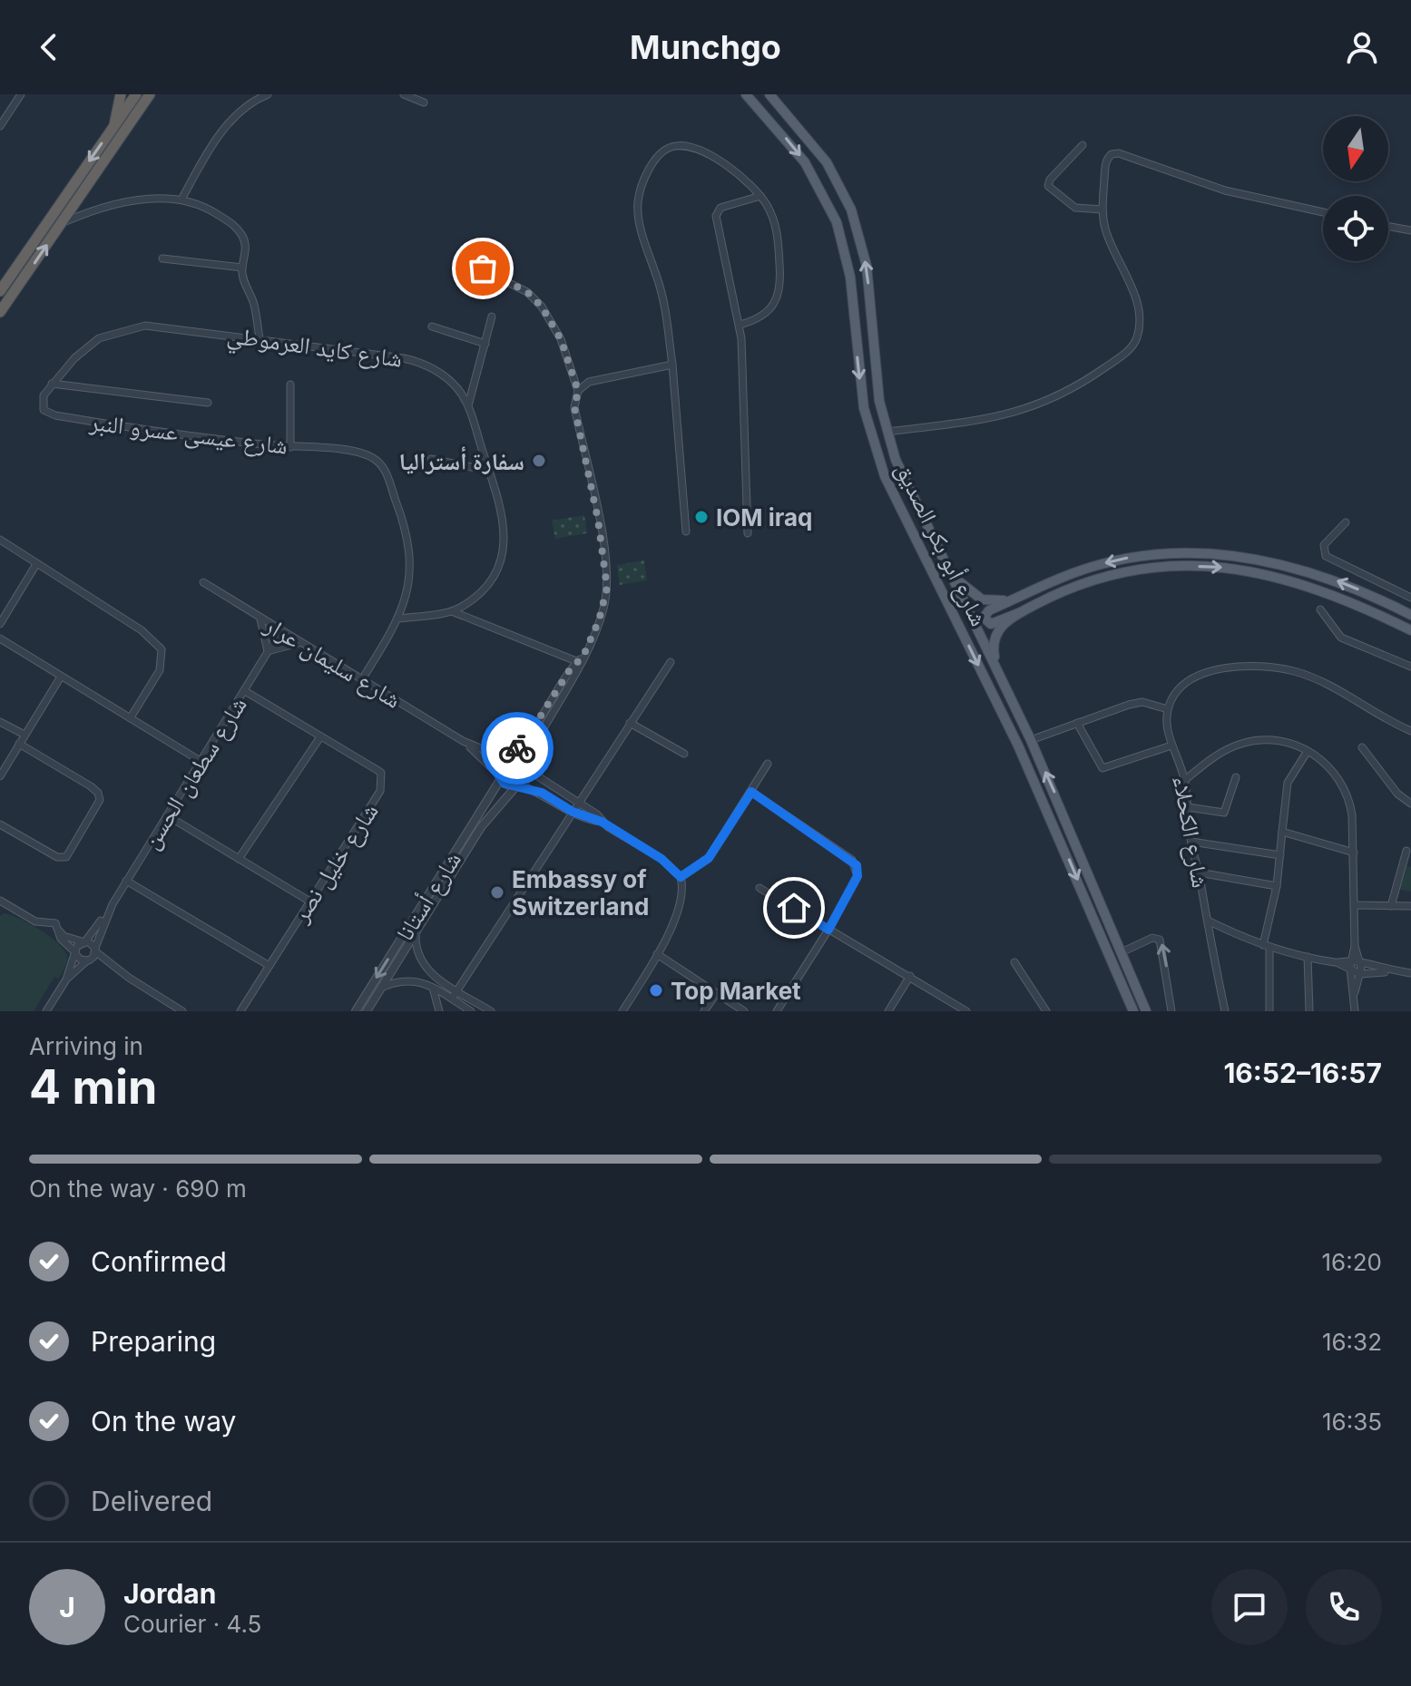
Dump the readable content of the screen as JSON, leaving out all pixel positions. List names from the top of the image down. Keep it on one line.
{"streets":{"main road":["شارع أبو بكر الصديق"],"street":["شارع كايد العرموطي","شارع عيسى عسرو النبر","شارع سليمان عرار","شارع سطعان الحسن","شارع الكحلاء","شارع خليل نصر","شارع أستانا"]},"crossings":[["شارع كايد العرموطي","شارع عيسى عسرو النبر"],["شارع سليمان عرار","شارع سطعان الحسن"],["شارع سليمان عرار","شارع أستانا"],["شارع سطعان الحسن","شارع خليل نصر"]],"places":["سفارة أستراليا","IOM iraq","Embassy of Switzerland","Top Market"],"north":"bottom","page":{"header":"Munchgo","heading":["4 min","Arriving in","16:52–16:57"],"panel":["Jordan","Courier · 4.5"],"bar":"On the way · 690 m","list":[["Confirmed","16:20"],["Preparing","16:32"],["On the way","16:35"],"Delivered"],"round":"J"}}
